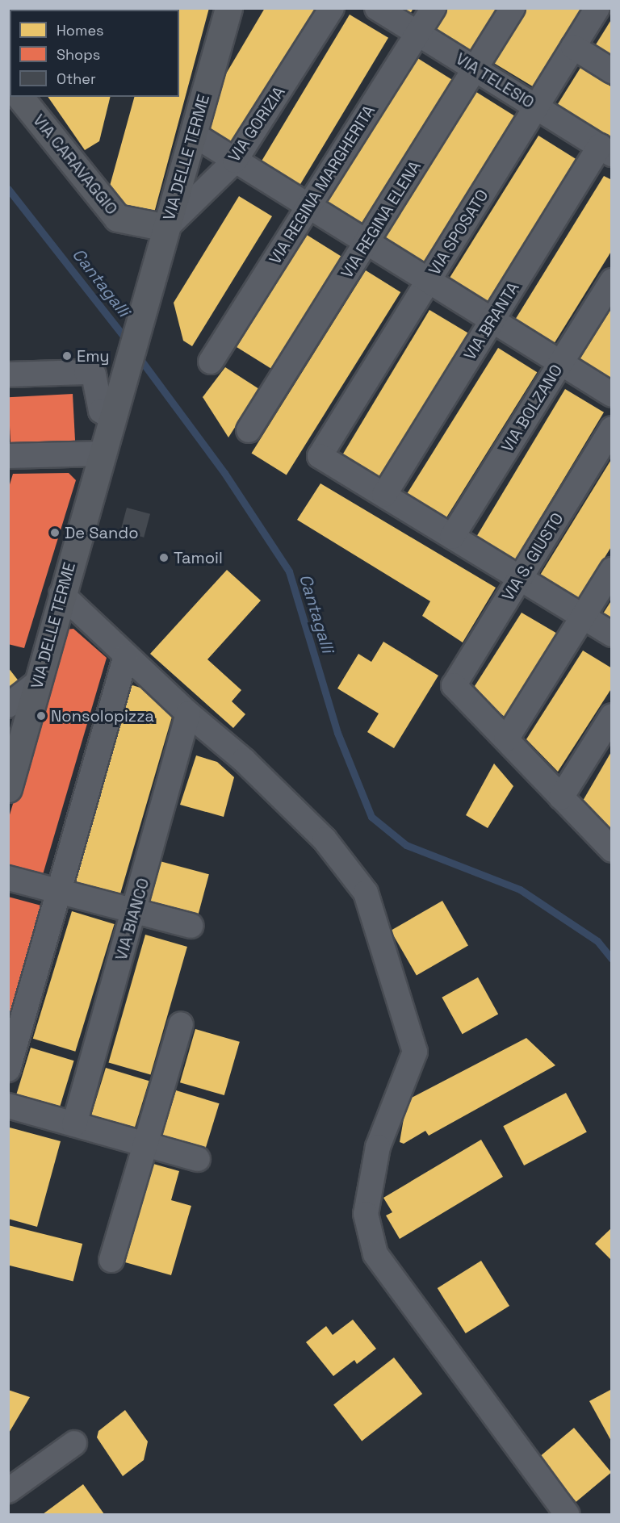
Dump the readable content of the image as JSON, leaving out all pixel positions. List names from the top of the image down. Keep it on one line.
{"streets":{"main road":["VIA DELLE TERME","VIA CARAVAGGIO"],"street":["VIA TELESIO","VIA GORIZIA","VIA REGINA MARGHERITA","VIA REGINA ELENA","VIA SPOSATO","VIA BRANTA","VIA BOLZANO","VIA S. GIUSTO","VIA BIANCO"]},"crossings":[["VIA TELESIO","VIA REGINA MARGHERITA"],["VIA TELESIO","VIA REGINA ELENA"],["VIA TELESIO","VIA SPOSATO"],["VIA TELESIO","VIA BRANTA"],["VIA GORIZIA","VIA DELLE TERME"],["VIA GORIZIA","VIA CARAVAGGIO"],["VIA DELLE TERME","VIA CARAVAGGIO"],["VIA SPOSATO","VIA BRANTA"]],"water":["Cantagalli"],"places":["Emy","De Sando","Tamoil","Nonsolopizza"],"legend":["Homes","Shops","Other"]}
